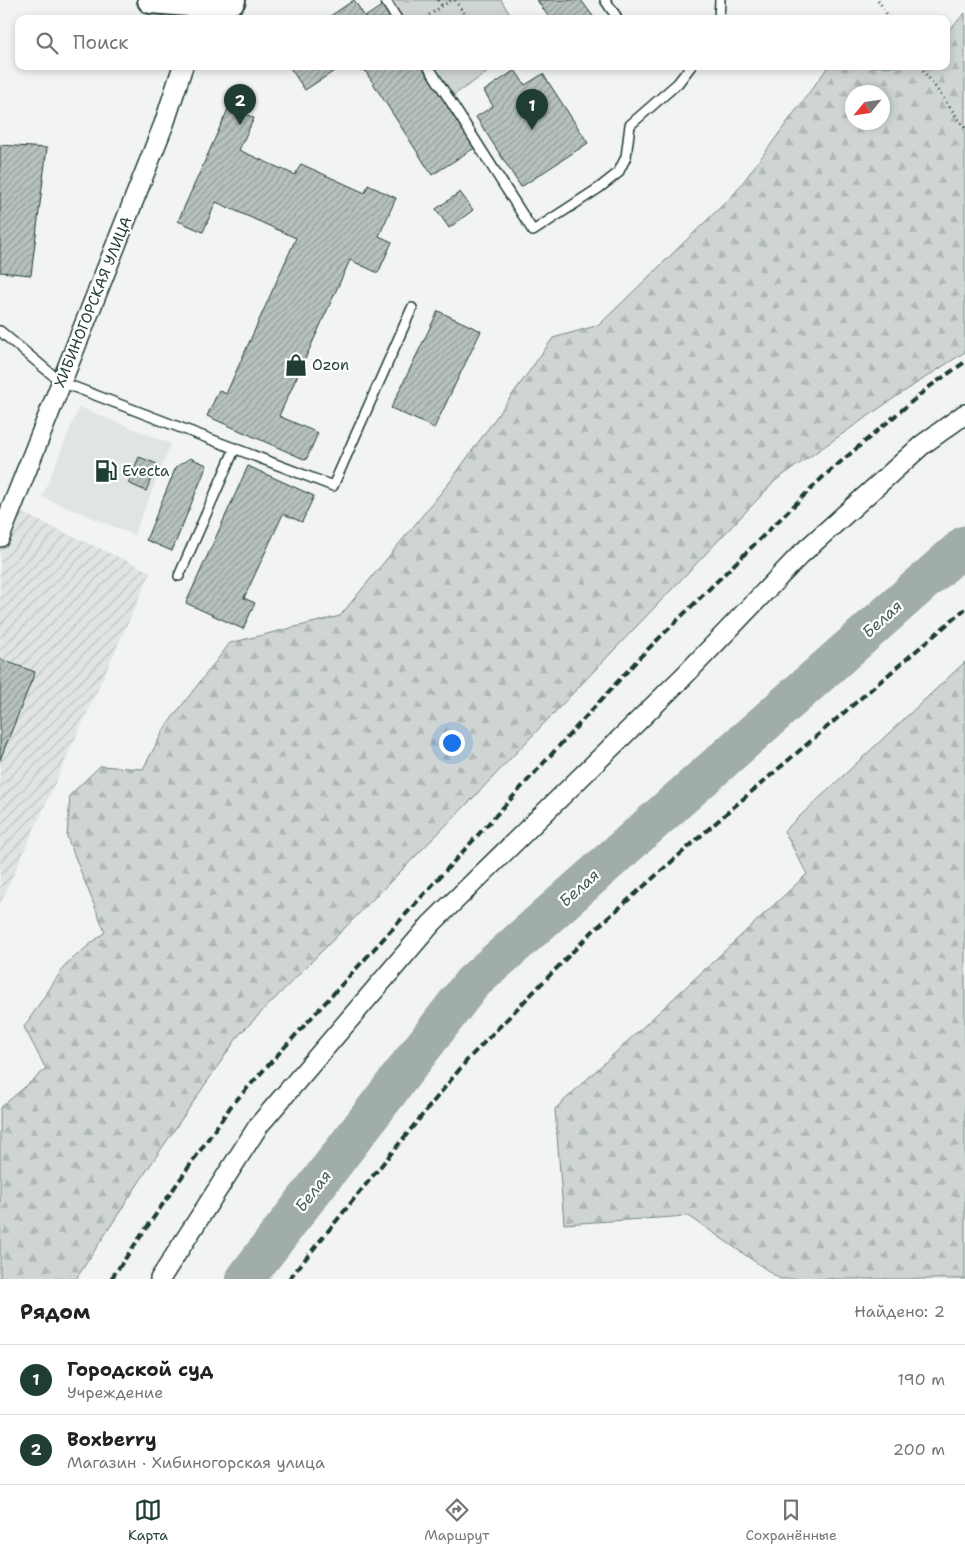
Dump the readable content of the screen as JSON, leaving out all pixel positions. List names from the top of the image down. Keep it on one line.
{"streets":{"street":["ХИБИНОГОРСКАЯ УЛИЦА"]},"water":["Белая"],"places":{"shop":["Ozon"],"fuel station":["Evecta"]},"north":"bottom left","page":{"search":"Поиск","pins":["2","1"],"heading":["Рядом","Найдено: 2"],"list":[{"mark":"1","name":"Городской суд","note":"Учреждение","value":"190 m"},{"mark":"2","name":"Boxberry","note":"Магазин · Хибиногорская улица","value":"200 m"}],"nav":["Карта","Маршрут","Сохранённые"]}}
